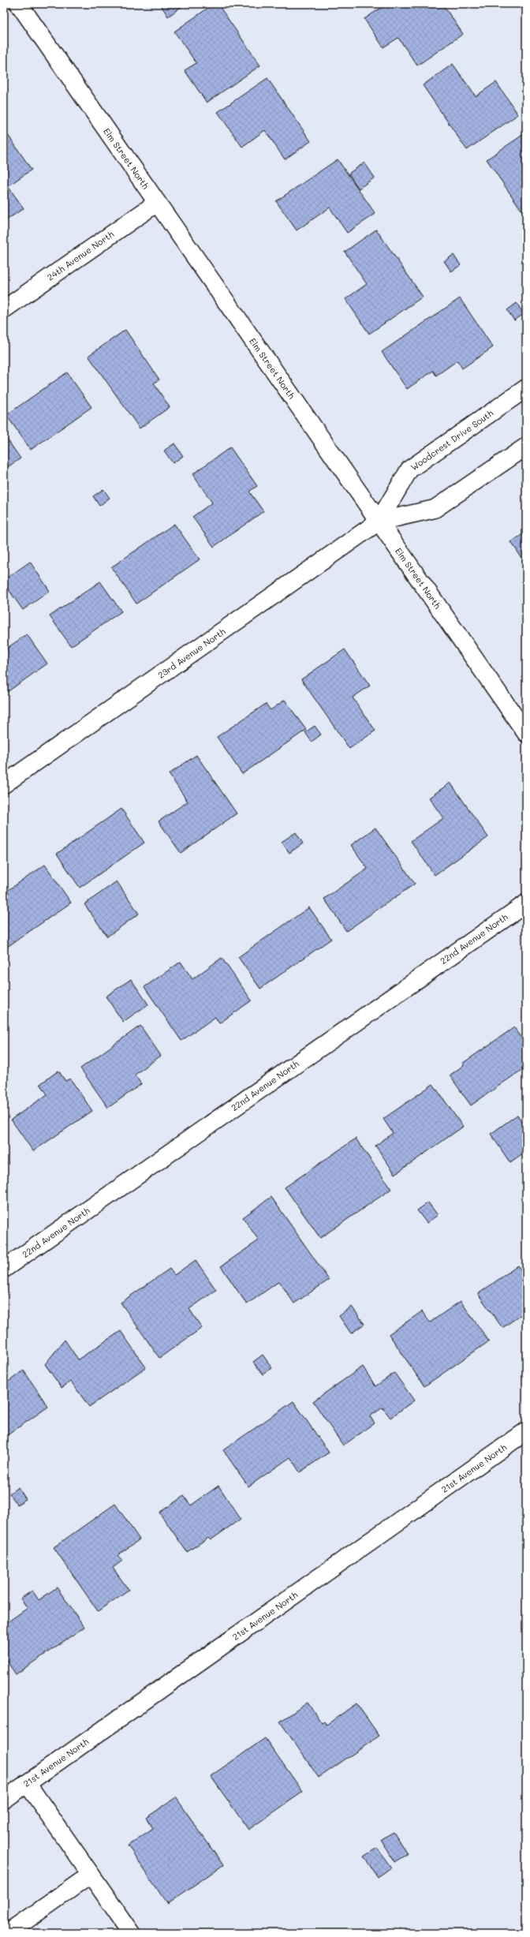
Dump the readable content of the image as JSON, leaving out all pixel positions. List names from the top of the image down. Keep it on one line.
{"streets":{"street":["Elm Street North","24th Avenue North","Woodcrest Drive South","23rd Avenue North","22nd Avenue North","21st Avenue North"]},"crossings":[["Elm Street North","24th Avenue North"],["Elm Street North","Woodcrest Drive South"],["Elm Street North","23rd Avenue North"],["Woodcrest Drive South","23rd Avenue North"]]}
